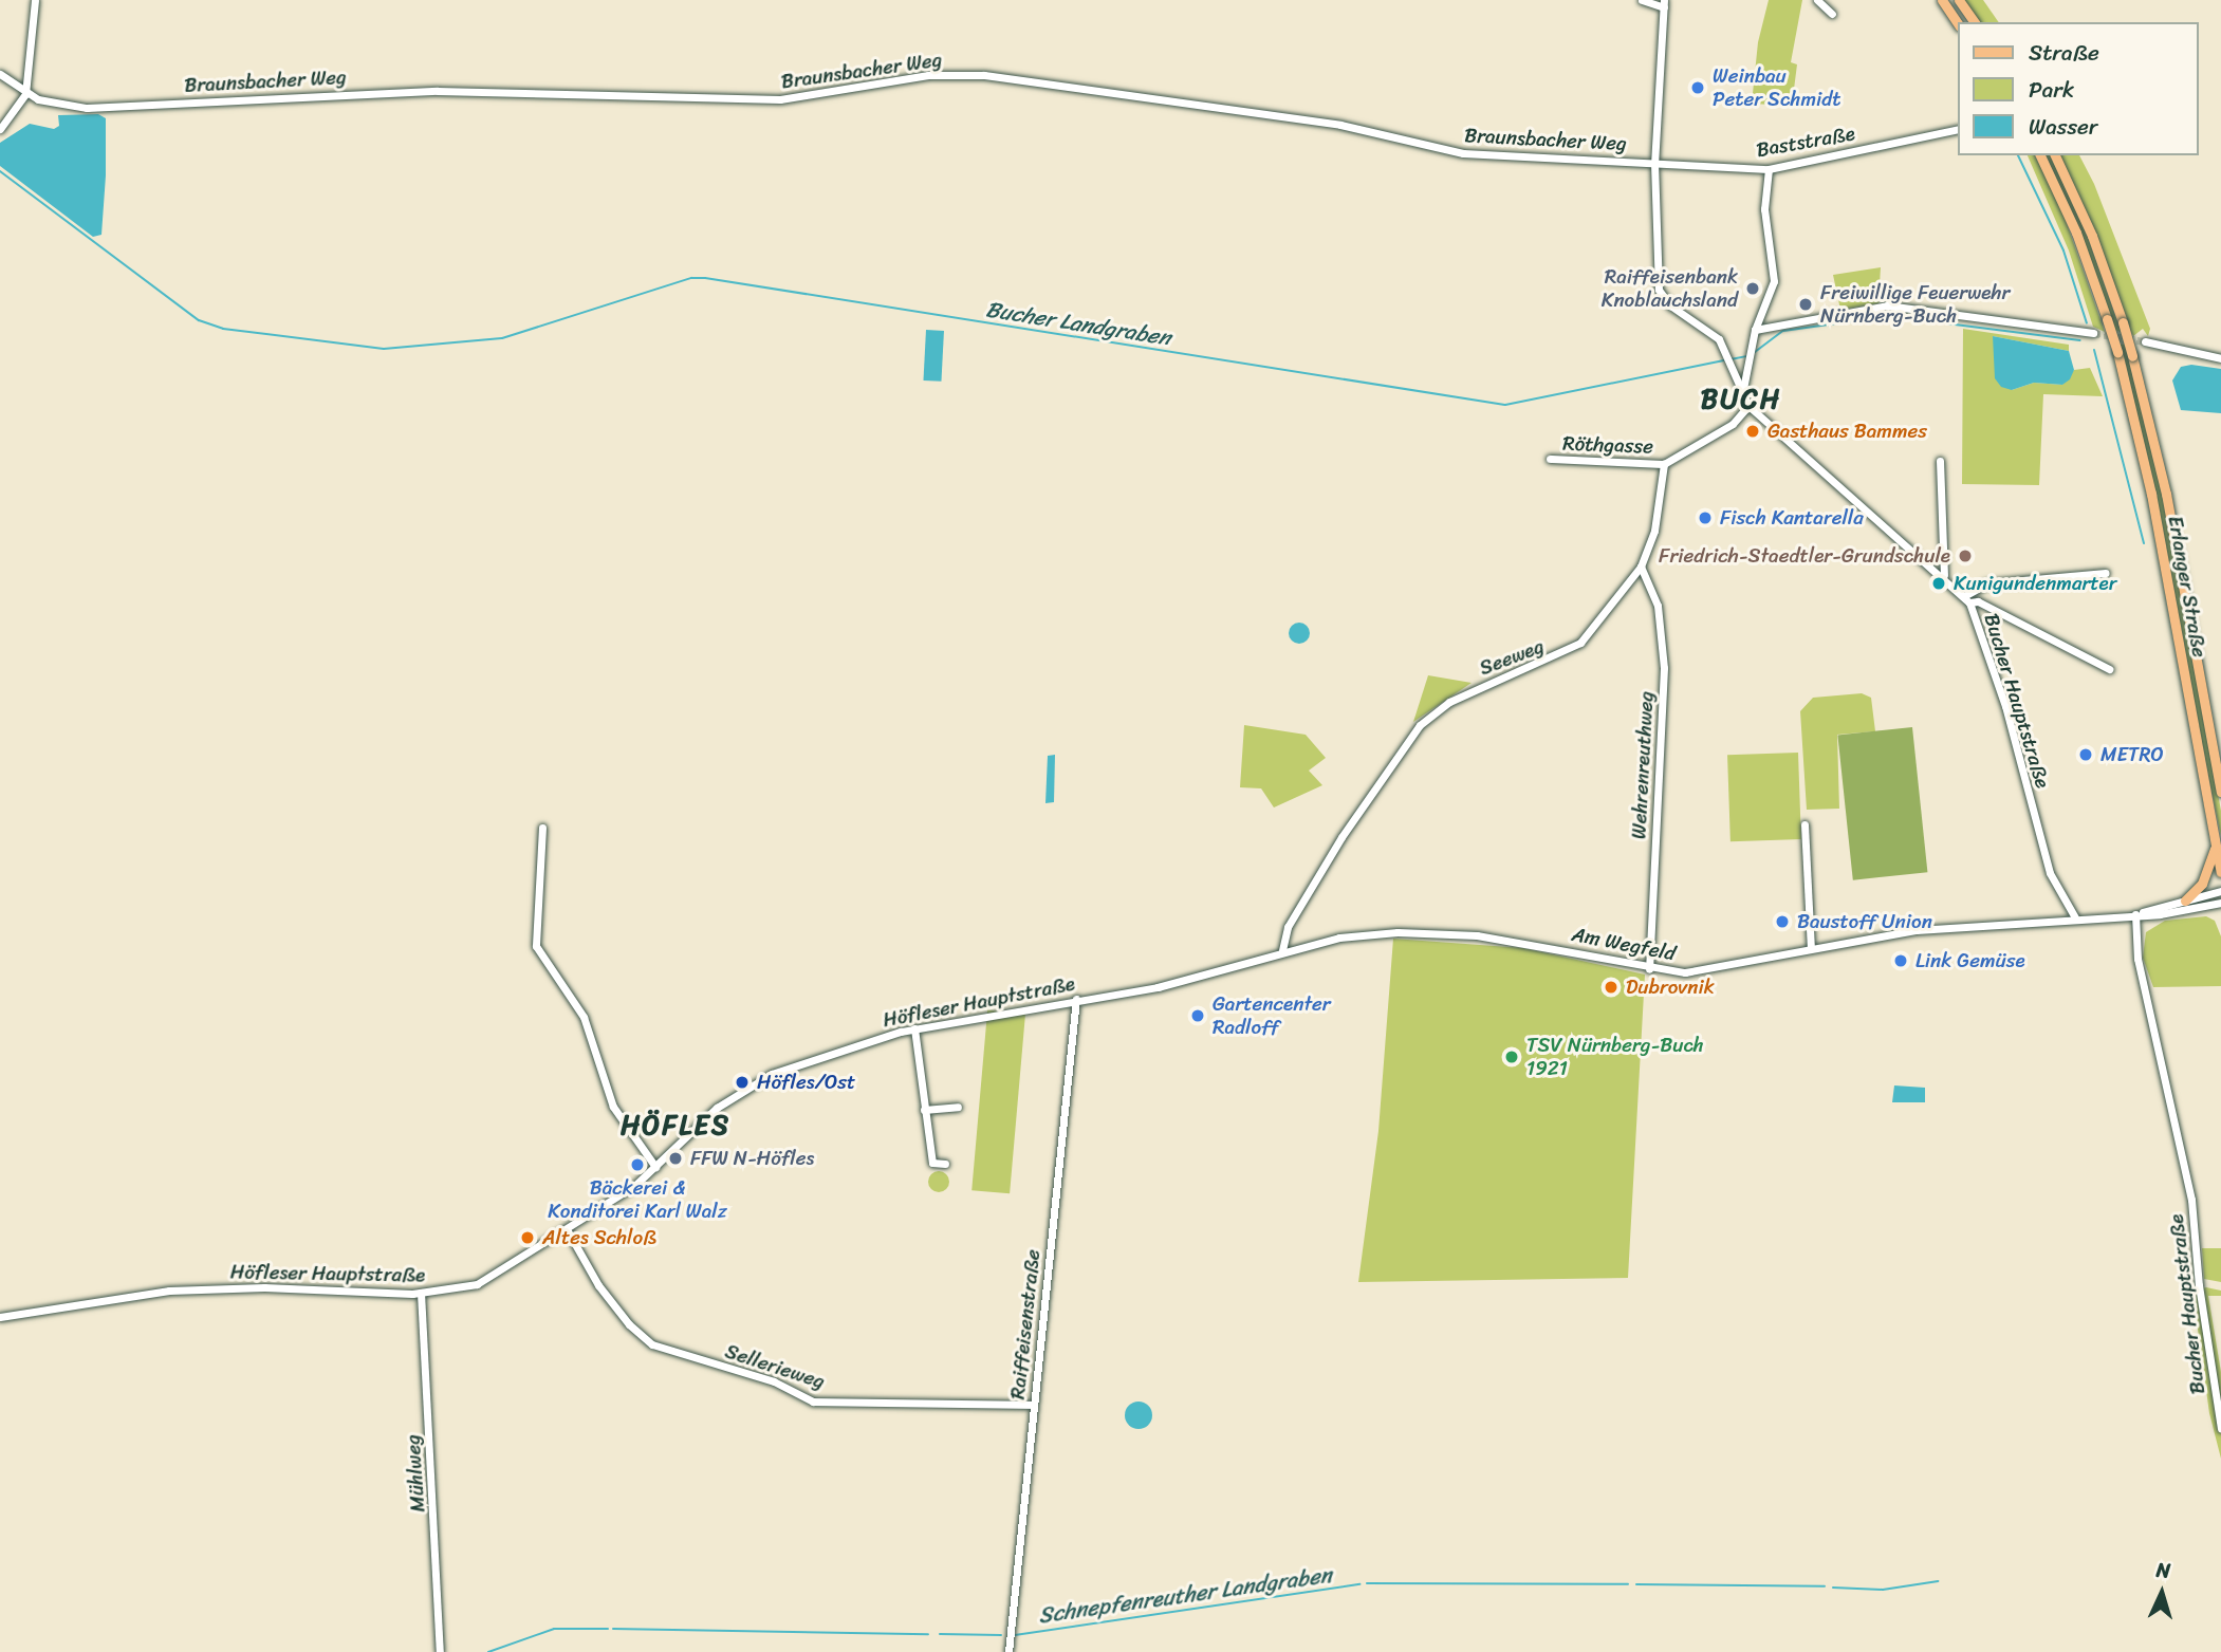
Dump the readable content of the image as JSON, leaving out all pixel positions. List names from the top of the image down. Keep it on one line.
{"streets":{"main road":["Erlanger Straße"],"street":["Braunsbacher Weg","Baststraße","Röthgasse","Seeweg","Bucher Hauptstraße","Wehrenreuthweg","Am Wegfeld","Höfleser Hauptstraße","Raiffeisenstraße","Sellerieweg","Mühlweg"]},"crossings":[["Braunsbacher Weg","Baststraße"],["Braunsbacher Weg","Bucher Hauptstraße"],["Baststraße","Bucher Hauptstraße"],["Röthgasse","Seeweg"],["Seeweg","Wehrenreuthweg"],["Seeweg","Am Wegfeld"],["Seeweg","Höfleser Hauptstraße"],["Bucher Hauptstraße","Am Wegfeld"],["Wehrenreuthweg","Am Wegfeld"],["Am Wegfeld","Höfleser Hauptstraße"],["Höfleser Hauptstraße","Raiffeisenstraße"],["Höfleser Hauptstraße","Sellerieweg"],["Höfleser Hauptstraße","Mühlweg"],["Raiffeisenstraße","Sellerieweg"]],"districts":["BUCH","HÖFLES"],"water":["Bucher Landgraben","Schnepfenreuther Landgraben"],"places":["Weinbau Peter Schmidt","Raiffeisenbank Knoblauchsland","Freiwillige Feuerwehr Nürnberg-Buch","Gasthaus Bammes","Fisch Kantarella","Friedrich-Staedtler-Grundschule","Kunigundenmarter","METRO","Baustoff Union","Link Gemüse","Dubrovnik","Gartencenter Radloff","TSV Nürnberg-Buch 1921","Höfles/Ost","FFW N-Höfles","Bäckerei & Konditorei Karl Walz","Altes Schloß"],"legend":["Straße","Park","Wasser"],"north":"top"}
